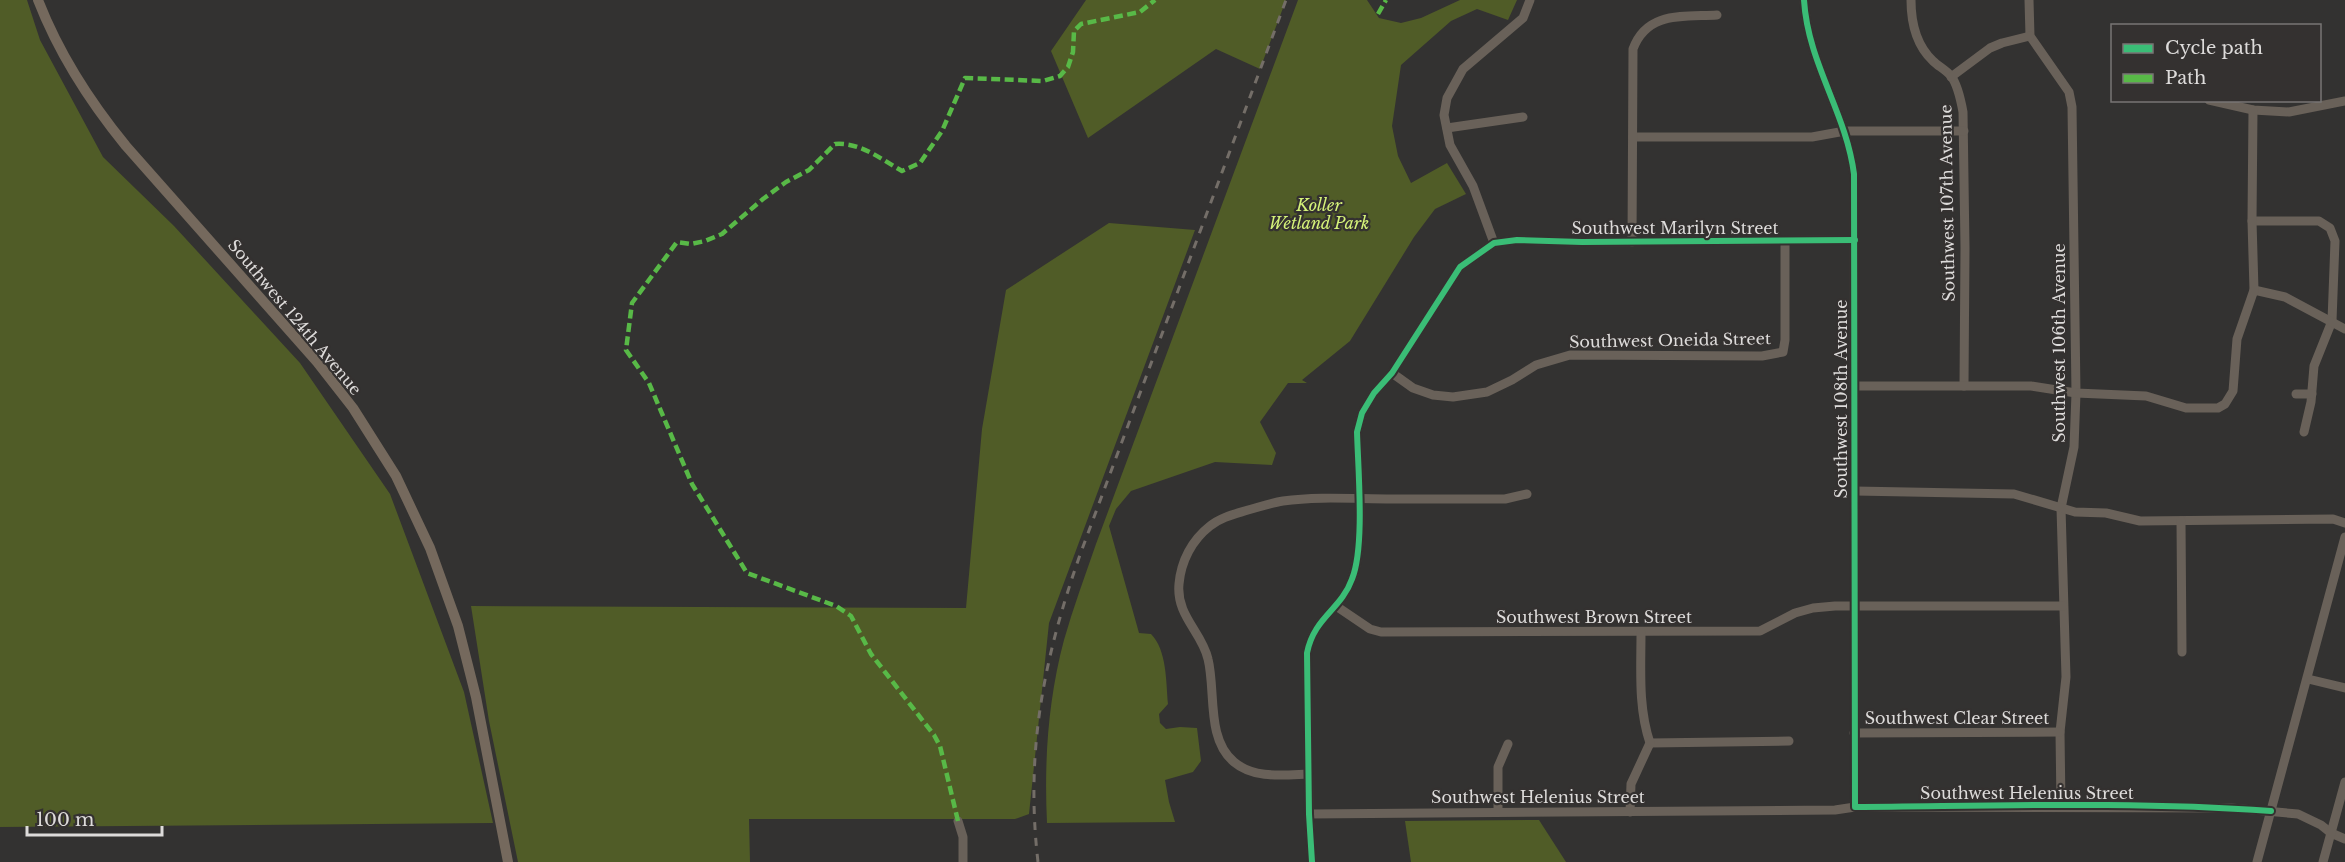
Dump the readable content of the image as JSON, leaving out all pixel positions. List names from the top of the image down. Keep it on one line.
{"streets":{"main road":["Southwest 124th Avenue"],"street":["Southwest 107th Avenue","Southwest Marilyn Street","Southwest Oneida Street","Southwest 106th Avenue","Southwest 108th Avenue","Southwest Brown Street","Southwest Clear Street","Southwest Helenius Street"]},"crossings":[["Southwest Marilyn Street","Southwest Oneida Street"],["Southwest Marilyn Street","Southwest 108th Avenue"],["Southwest 106th Avenue","Southwest Brown Street"],["Southwest 106th Avenue","Southwest Clear Street"],["Southwest 106th Avenue","Southwest Helenius Street"],["Southwest 108th Avenue","Southwest Brown Street"],["Southwest 108th Avenue","Southwest Clear Street"],["Southwest 108th Avenue","Southwest Helenius Street"]],"parks":["Koller Wetland Park"],"legend":["Cycle path","Path"],"scale_bar":"100 m"}
